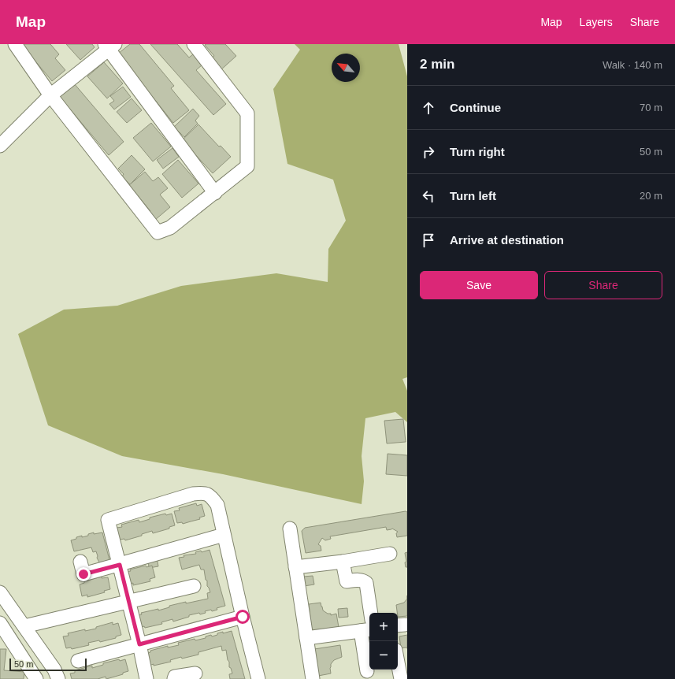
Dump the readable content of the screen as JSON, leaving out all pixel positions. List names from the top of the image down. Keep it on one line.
{"scale_bar":"50 m","north":"top left","page":{"header":"Map","nav":["Map","Layers","Share"],"heading":["2 min","Walk · 140 m"],"list":[["Continue","70 m"],["Turn right","50 m"],["Turn left","20 m"],"Arrive at destination"],"buttons":["Save","Share"],"map_buttons":["+","−"],"scale":"50 m"}}
